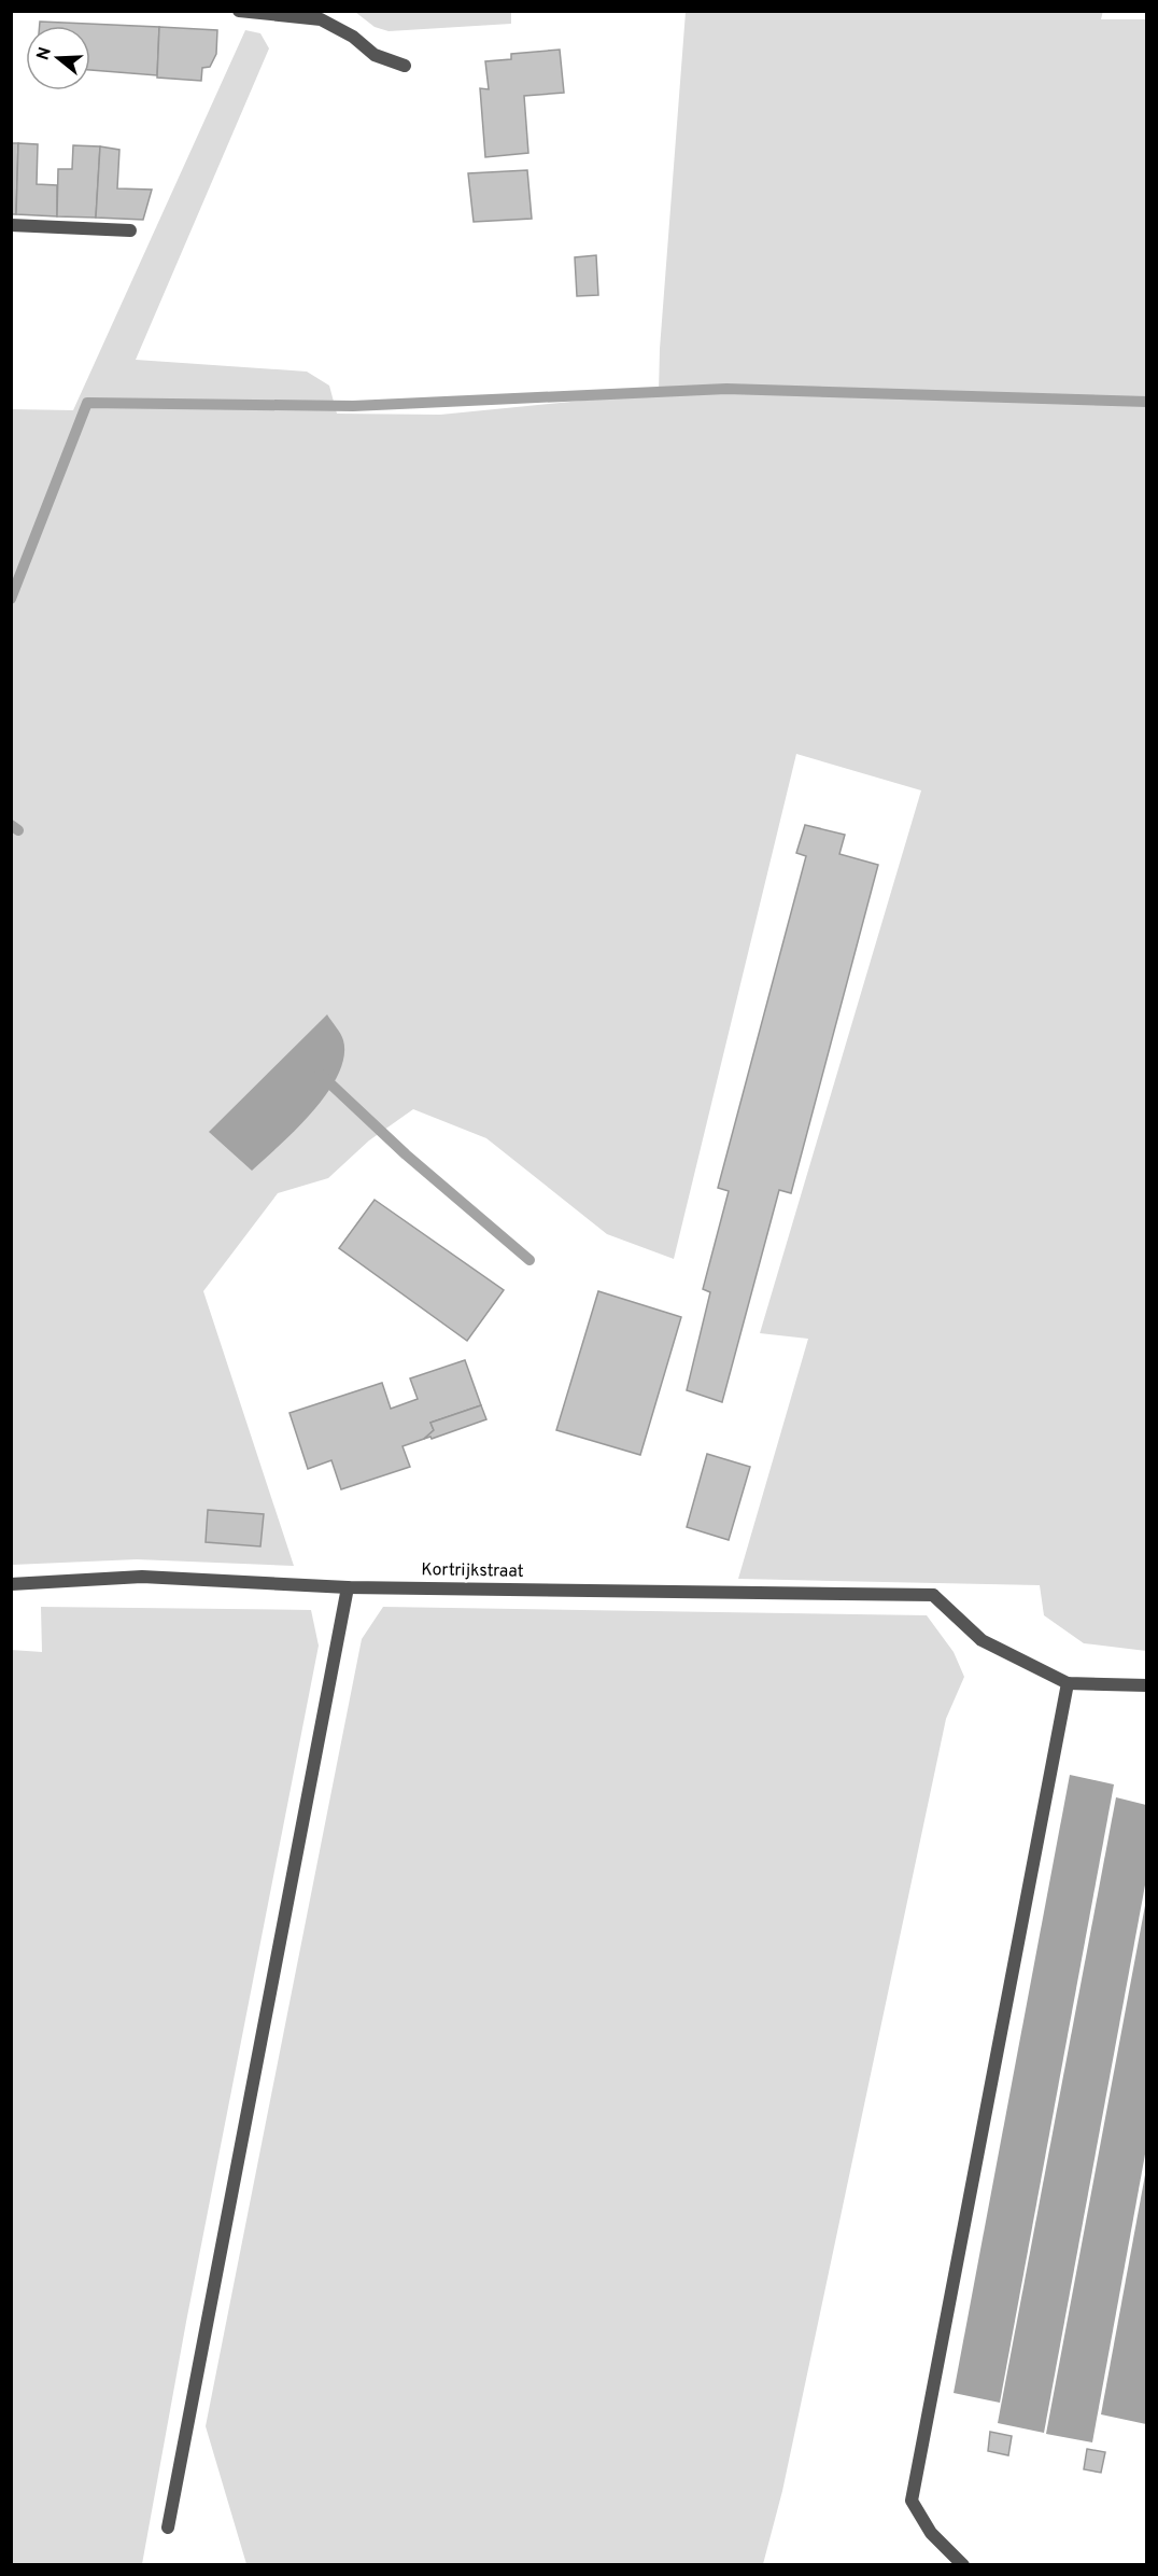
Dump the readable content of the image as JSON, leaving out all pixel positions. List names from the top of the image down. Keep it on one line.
{"streets":{"street":["Kortrijkstraat"]},"north":"left"}
